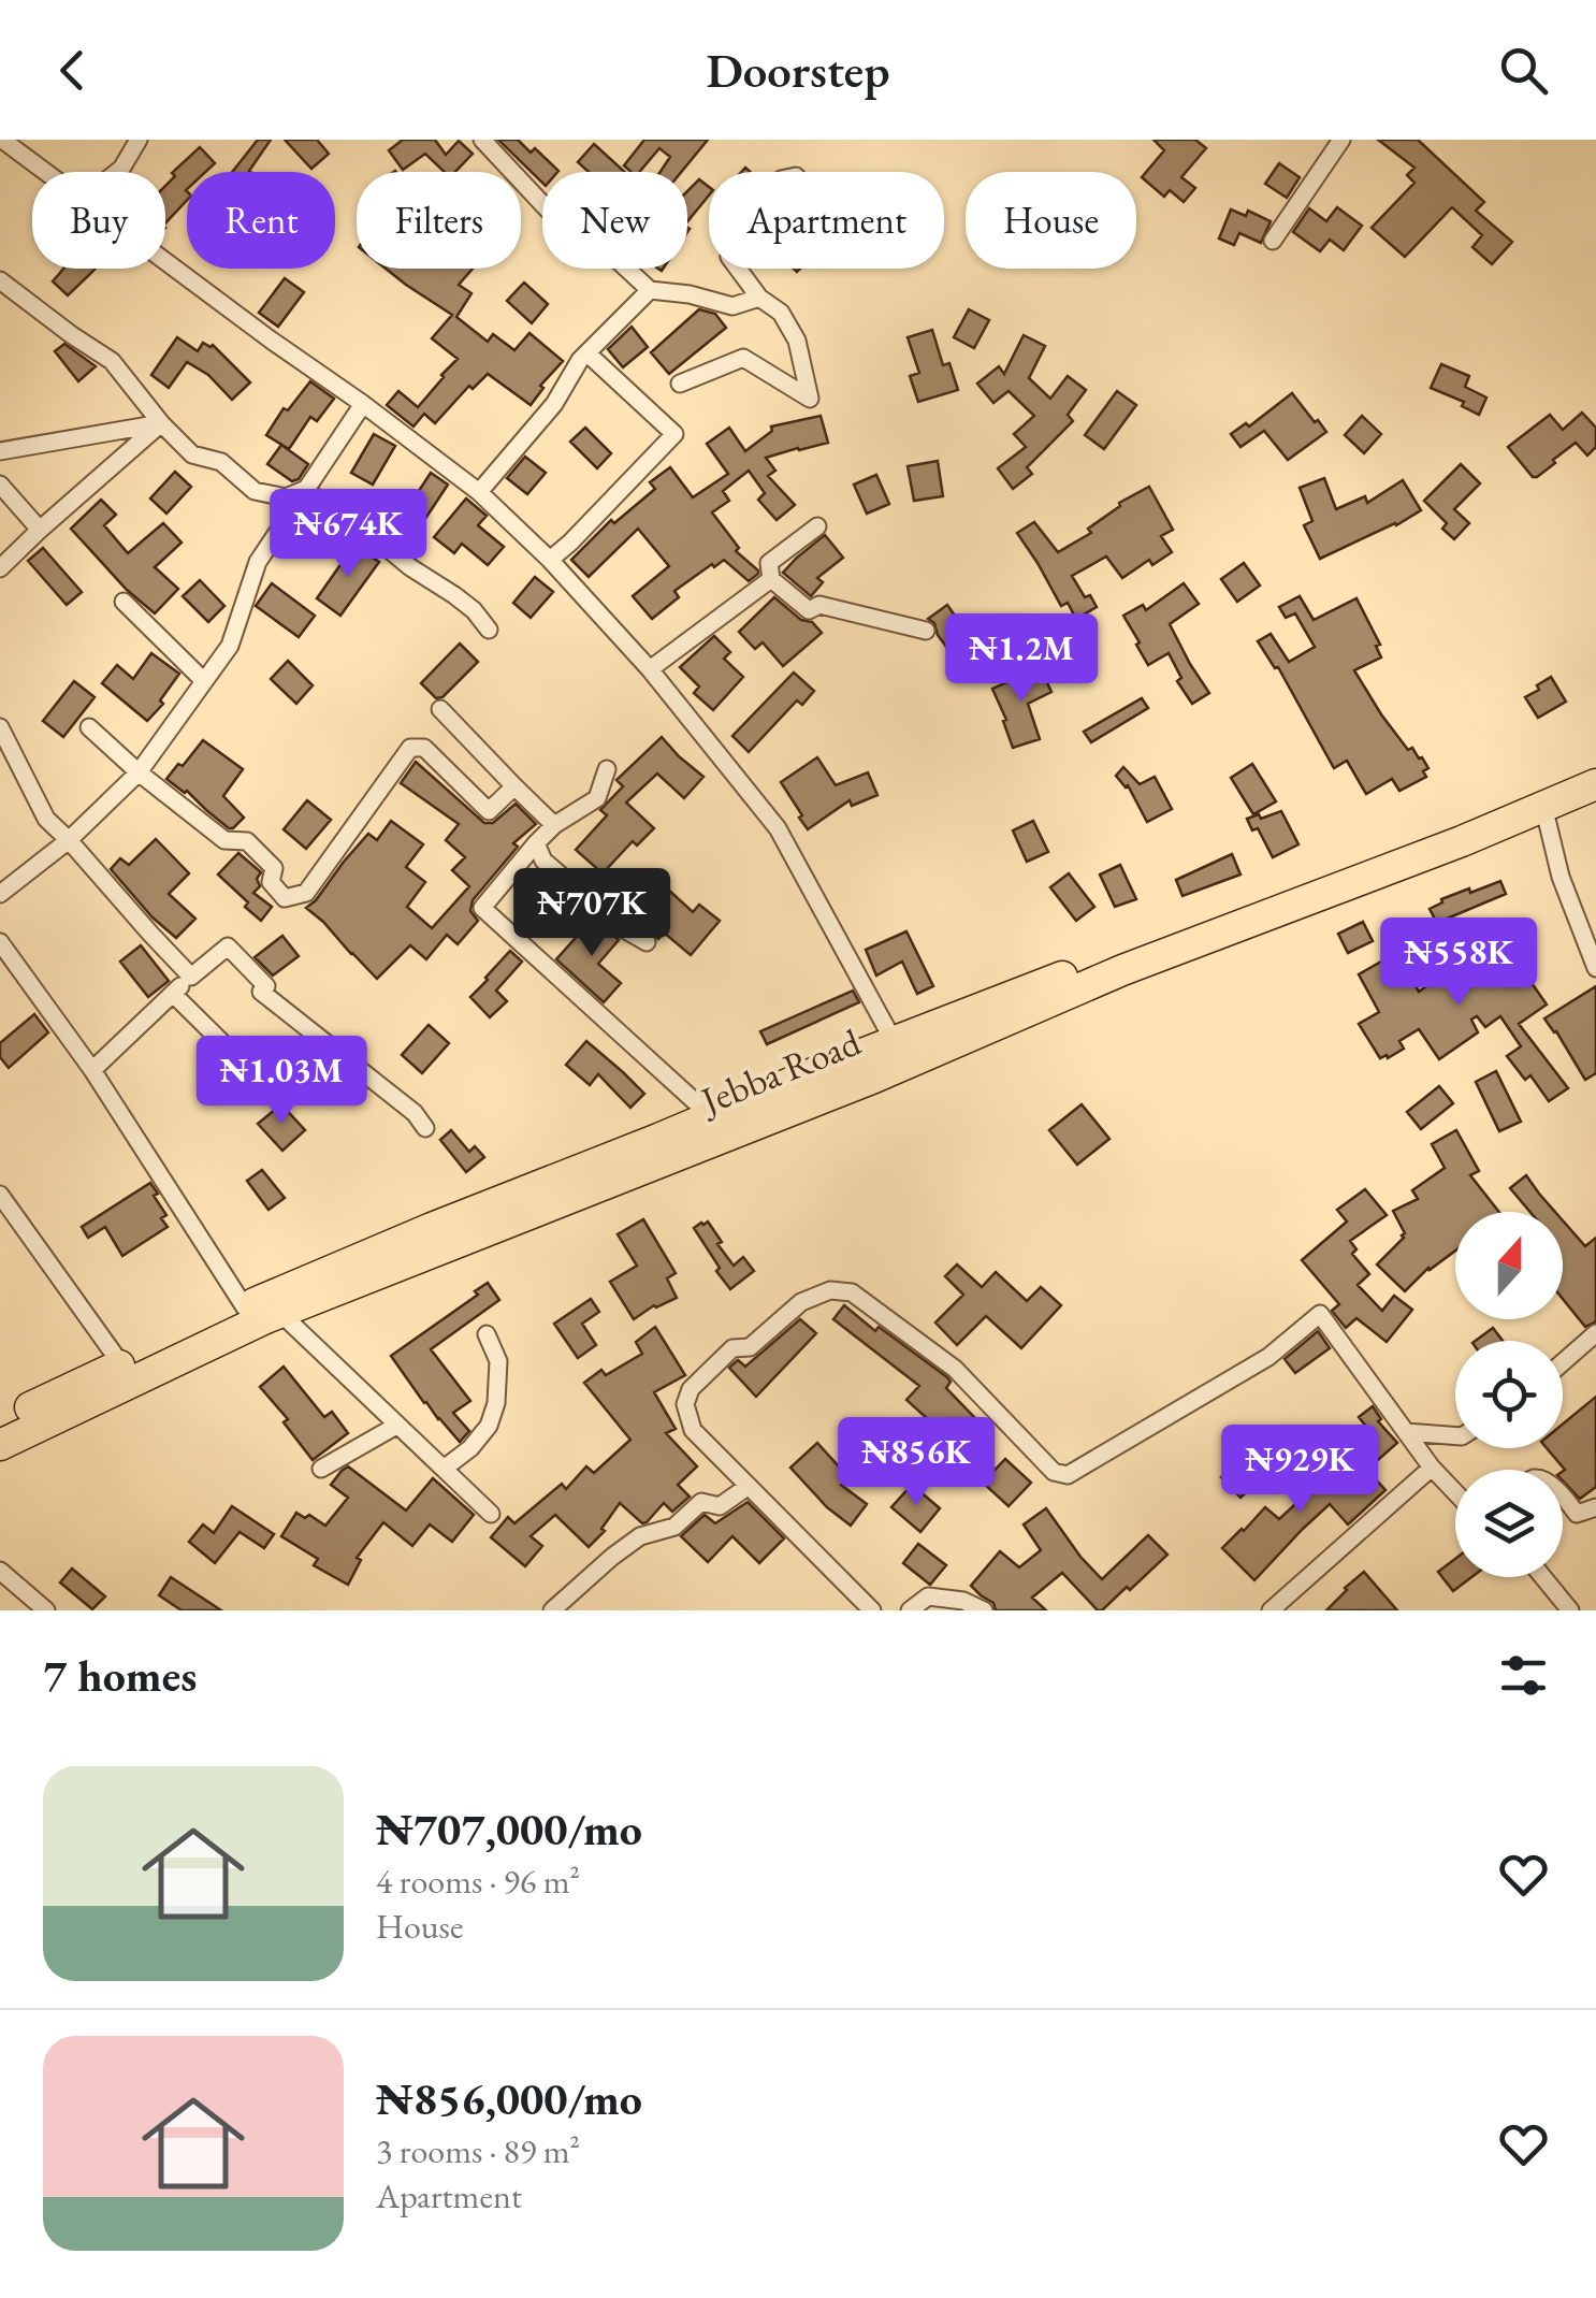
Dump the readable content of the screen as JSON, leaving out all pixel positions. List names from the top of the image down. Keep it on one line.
{"streets":{"highway":["Jebba Road"]},"north":"top","page":{"header":"Doorstep","chip":["Buy","Rent","Filters","New","Apartment","House"],"price":["₦674K","₦1.2M","₦707K","₦558K","₦1.03M","₦856K","₦929K"],"heading":"7 homes","list":[{"name":"₦707,000/mo","note":"4 rooms · 96 m² · House"},{"name":"₦856,000/mo","note":"3 rooms · 89 m² · Apartment"}]}}
